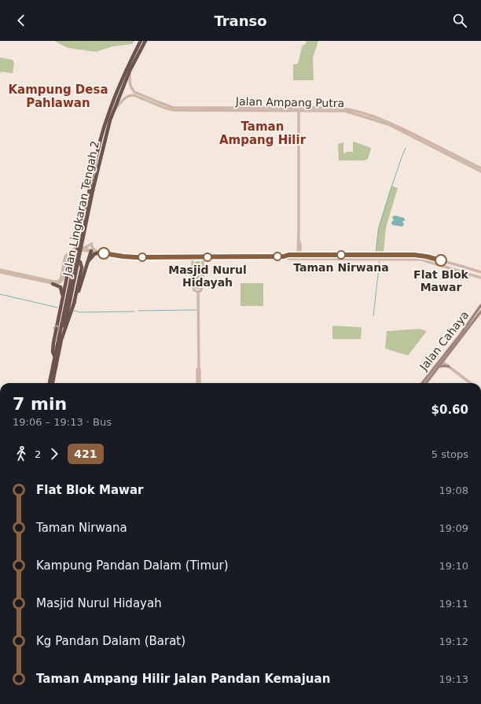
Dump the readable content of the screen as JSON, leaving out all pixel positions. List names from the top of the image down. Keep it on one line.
{"streets":{"highway":["Jalan Lingkaran Tengah 2"],"main road":["Jalan Cahaya"],"street":["Jalan Ampang Putra"]},"crossings":[["Jalan Ampang Putra","Jalan Lingkaran Tengah 2"]],"districts":["Kampung Desa Pahlawan","Taman Ampang Hilir"],"places":["Taman Nirwana","Masjid Nurul Hidayah","Flat Blok Mawar"],"lines":["bus line 421"],"page":{"header":"Transo","heading":["7 min","19:06 – 19:13 · Bus","$0.60"],"legs":["2","421","5 stops"],"list":[{"name":"Flat Blok Mawar","value":"19:08"},{"name":"Taman Nirwana","value":"19:09"},{"name":"Kampung Pandan Dalam (Timur)","value":"19:10"},{"name":"Masjid Nurul Hidayah","value":"19:11"},{"name":"Kg Pandan Dalam (Barat)","value":"19:12"},{"name":"Taman Ampang Hilir Jalan Pandan Kemajuan","value":"19:13"}]}}
